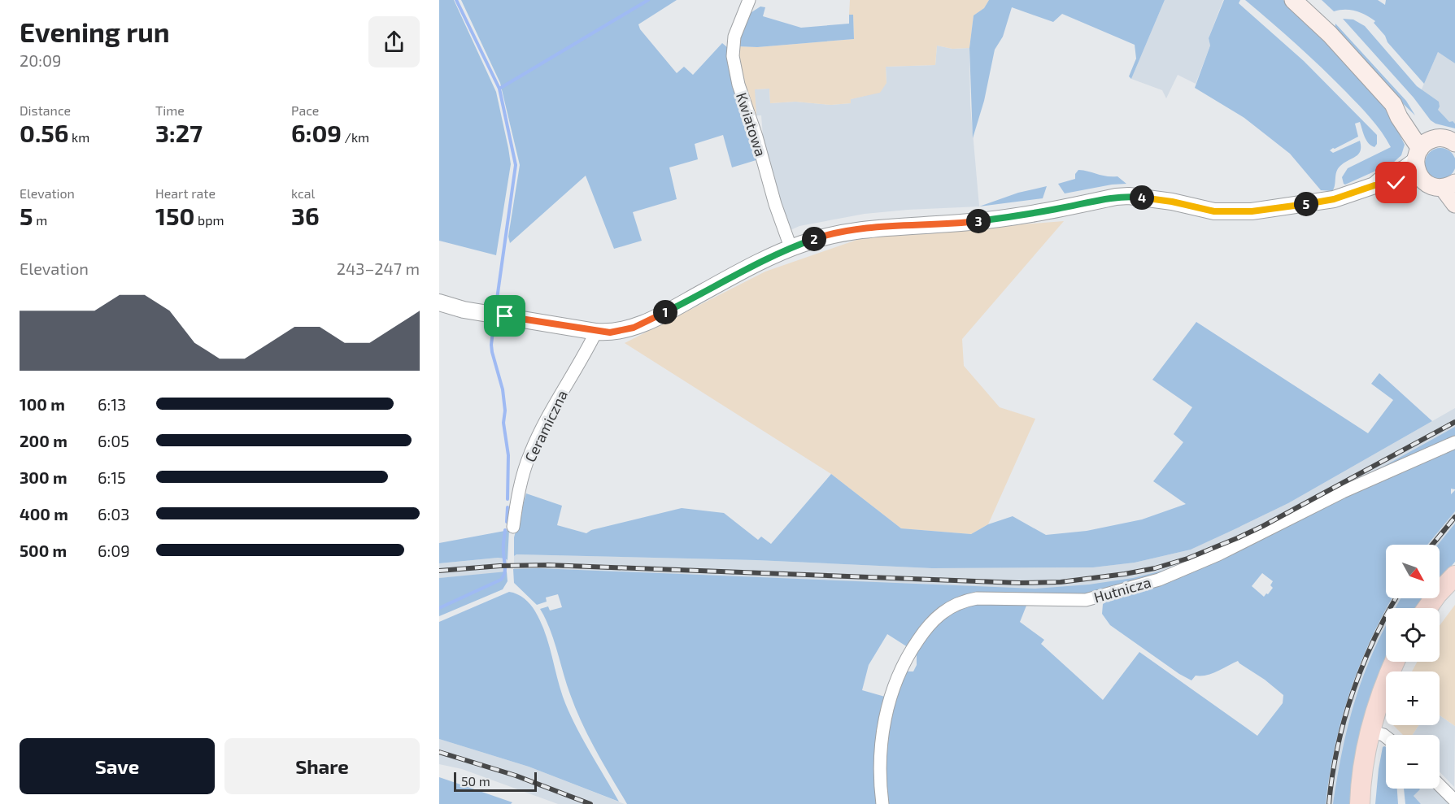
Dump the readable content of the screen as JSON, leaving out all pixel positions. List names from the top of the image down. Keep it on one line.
{"streets":{"street":["Kwiatowa","Ceramiczna","Hutnicza"]},"scale_bar":"50 m","north":"bottom right","page":{"heading":["Evening run","20:09"],"stats":[["Distance","0.56 km"],["Time","3:27"],["Pace","6:09 /km"],["Elevation","5 m"],["Heart rate","150 bpm"],["kcal","36"]],"pins":["4","5","3","2","1"],"chart":["Elevation","243–247 m"],"list":[{"name":"100 m","note":"6:13"},{"name":"200 m","note":"6:05"},{"name":"300 m","note":"6:15"},{"name":"400 m","note":"6:03"},{"name":"500 m","note":"6:09"}],"map_buttons":["+","−"],"buttons":["Save","Share"],"scale":"50 m"}}
